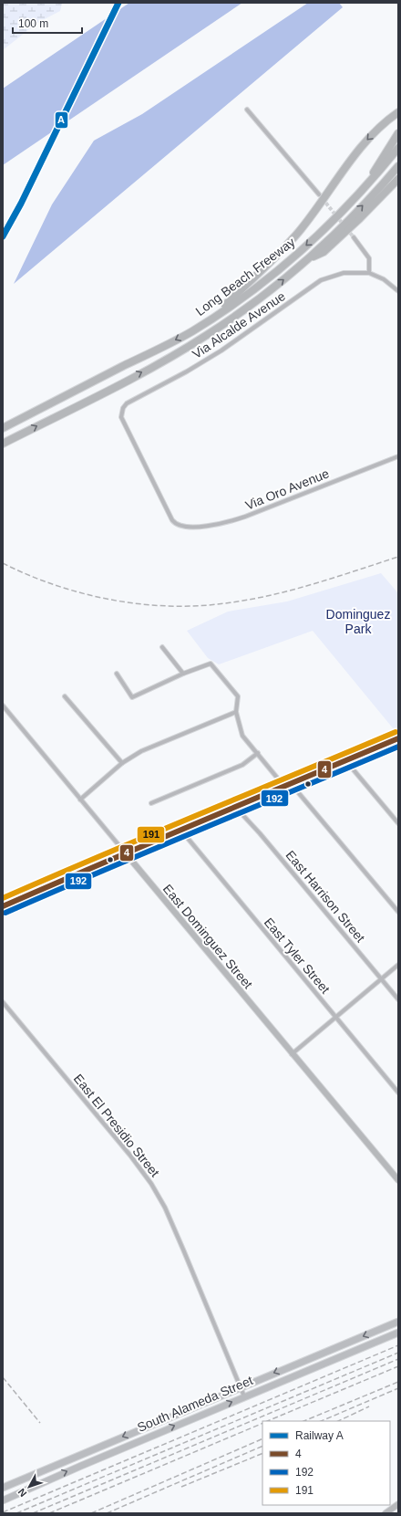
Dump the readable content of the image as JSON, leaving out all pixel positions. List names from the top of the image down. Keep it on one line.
{"streets":{"highway":["Long Beach Freeway"],"main road":["South Alameda Street"],"street":["Via Alcalde Avenue","Via Oro Avenue","East Harrison Street","East Dominguez Street","East Tyler Street","East El Presidio Street"]},"crossings":[["Via Alcalde Avenue","Via Oro Avenue"],["East El Presidio Street","South Alameda Street"]],"parks":["Dominguez Park"],"lines":["rail line A","transit line 191","transit line 4","transit line 192"],"legend":["Railway A","4","192","191"],"scale_bar":"100 m","north":"bottom left"}
